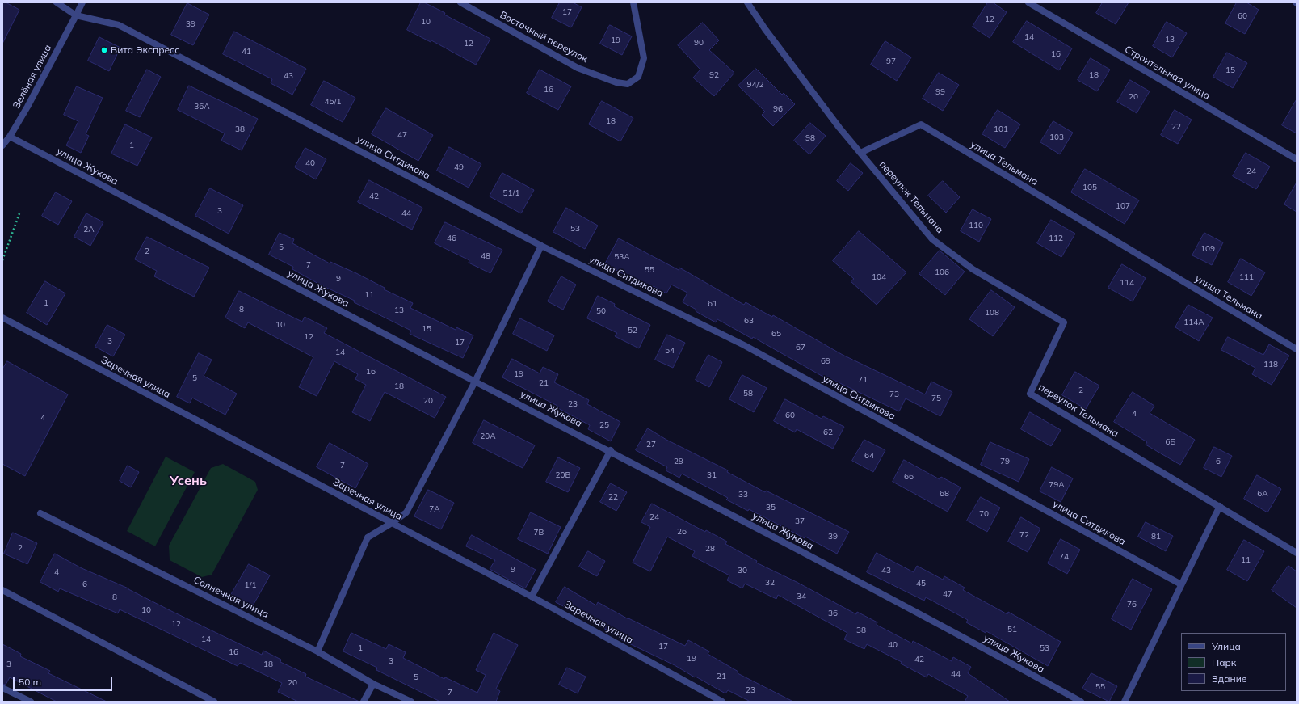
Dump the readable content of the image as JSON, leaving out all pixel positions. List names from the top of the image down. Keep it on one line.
{"streets":{"street":["Восточный переулок","Строительная улица","Зелёная улица","улица Ситдикова","улица Тельмана","улица Жукова","переулок Тельмана","Заречная улица","Солнечная улица"]},"crossings":[["Зелёная улица","улица Ситдикова"],["Зелёная улица","улица Жукова"],["улица Тельмана","переулок Тельмана"]],"districts":["Усень"],"places":["Вита Экспресс"],"house_numbers":["17","60","12","10","39","14","13","19","90","12","41","16","97","15","92","18","43","94/2","16","99","20","45/1","36А","96","18","22","38","101","47","103","98","1","40","49","24","105","51/1","42","107","3","44","110","53","2А","46","112","5","109","2","48","53А","7","55","106","104","111","9","114","11","1","61","8","13","50","108","63","114А","10","15","52","65","12","3","17","67","54","14","69","118","16","19","5","71","21","18","2","58","73","75","20","23","4","60","4","25","62","20А","6Б","27","64","29","79","6","7","20В","31","66","79А","68","6А","33","22","35","7А","70","24","37","26","7В","72","39","81","2","28","74","11","9","30","43","4","32","45","6","1/1","47","34","8","76","10","36","12","51","38","14","40","17","1","53","16","19","42","3","3","18","44","21","5","20","55","23","7"],"legend":["Улица","Парк","Здание"],"scale_bar":"50 m"}
